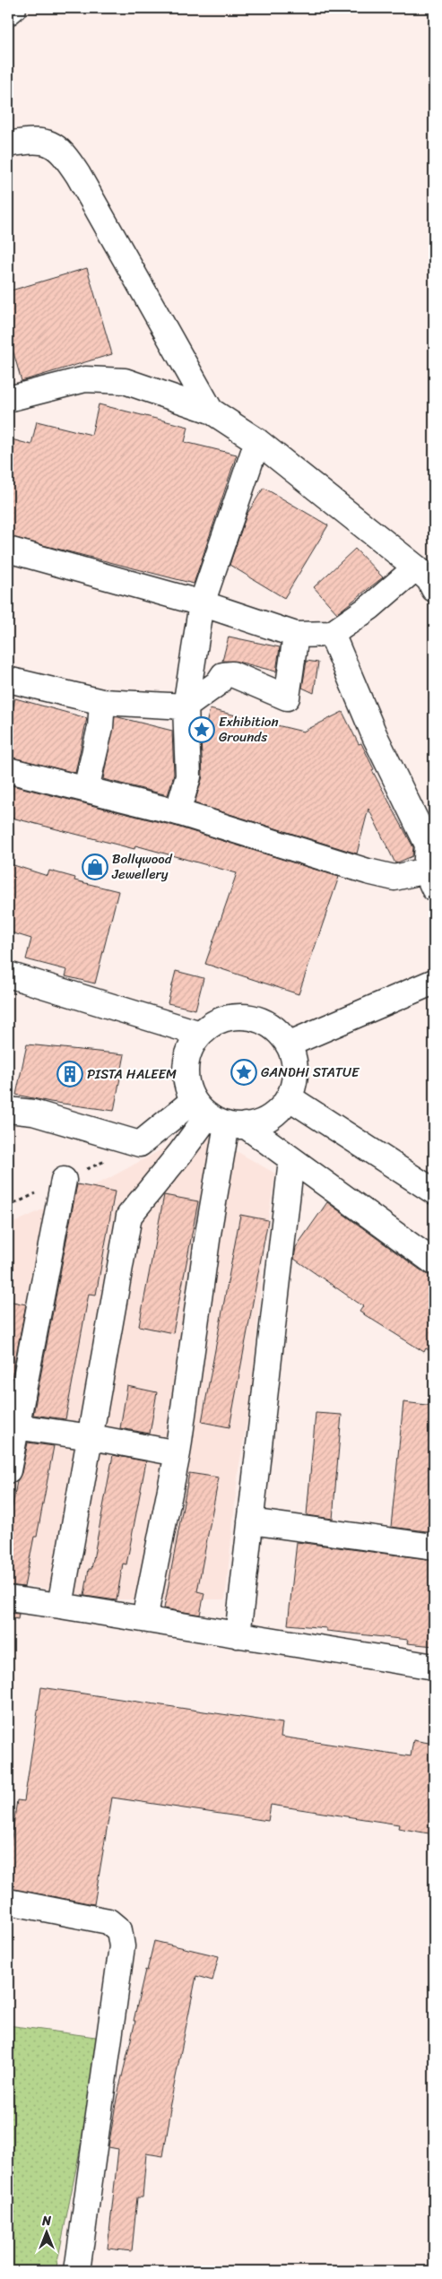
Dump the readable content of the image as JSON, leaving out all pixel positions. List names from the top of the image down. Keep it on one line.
{"places":{"place":["Exhibition Grounds","GANDHI STATUE"],"shop":["Bollywood Jewellery"],"building":["PISTA HALEEM"]},"north":"top"}
